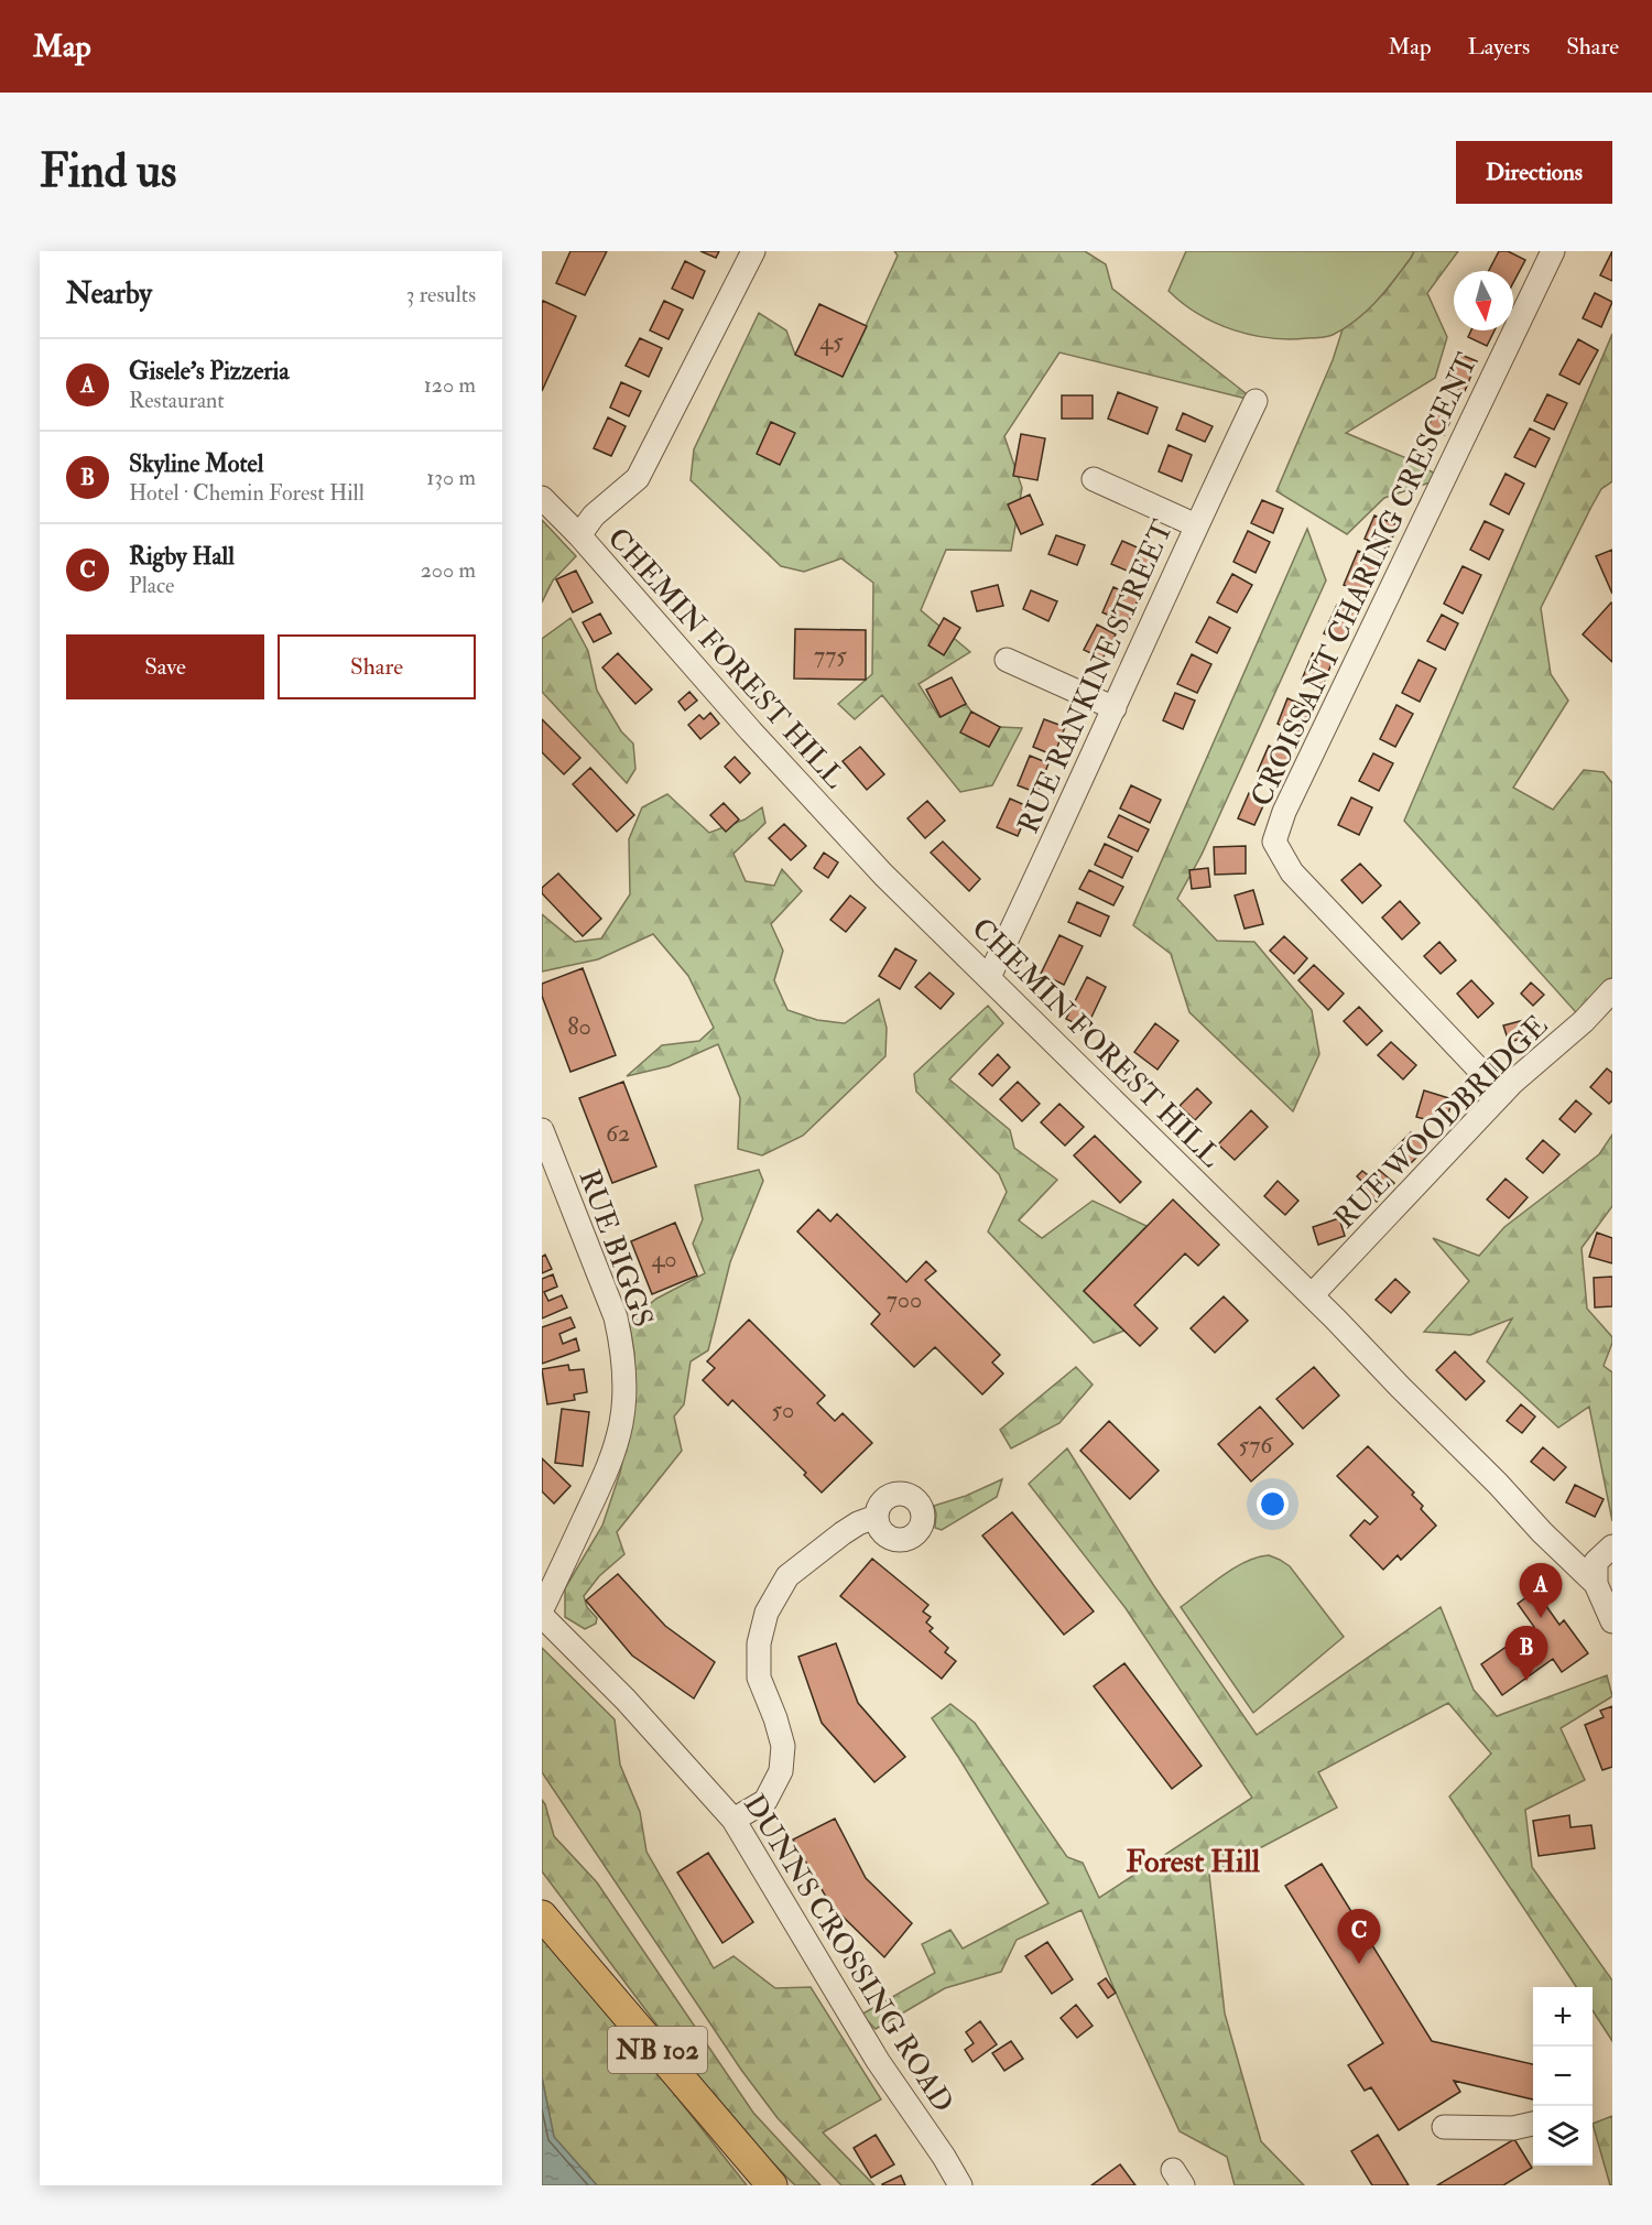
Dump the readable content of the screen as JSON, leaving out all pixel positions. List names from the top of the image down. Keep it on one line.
{"streets":{"main road":["NB 102"],"street":["CROISSANT CHARING CRESCENT","CHEMIN FOREST HILL","RUE RANKINE STREET","RUE WOODBRIDGE","RUE BIGGS","DUNNS CROSSING ROAD"]},"crossings":[["CROISSANT CHARING CRESCENT","RUE WOODBRIDGE"],["CHEMIN FOREST HILL","RUE RANKINE STREET"],["CHEMIN FOREST HILL","RUE WOODBRIDGE"]],"districts":["Forest Hill"],"house_numbers":["45","775","80","62","40","700","50","576"],"north":"bottom","page":{"header":"Map","nav":["Map","Layers","Share"],"buttons":["Directions",["Save","Share"]],"title":"Find us","heading":["Nearby","3 results"],"list":[{"mark":"A","name":"Gisele's Pizzeria","note":"Restaurant","value":"120 m"},{"mark":"B","name":"Skyline Motel","note":"Hotel · Chemin Forest Hill","value":"130 m"},{"mark":"C","name":"Rigby Hall","note":"Place","value":"200 m"}],"pins":["A","B","C"],"map_buttons":["+","−"]}}
